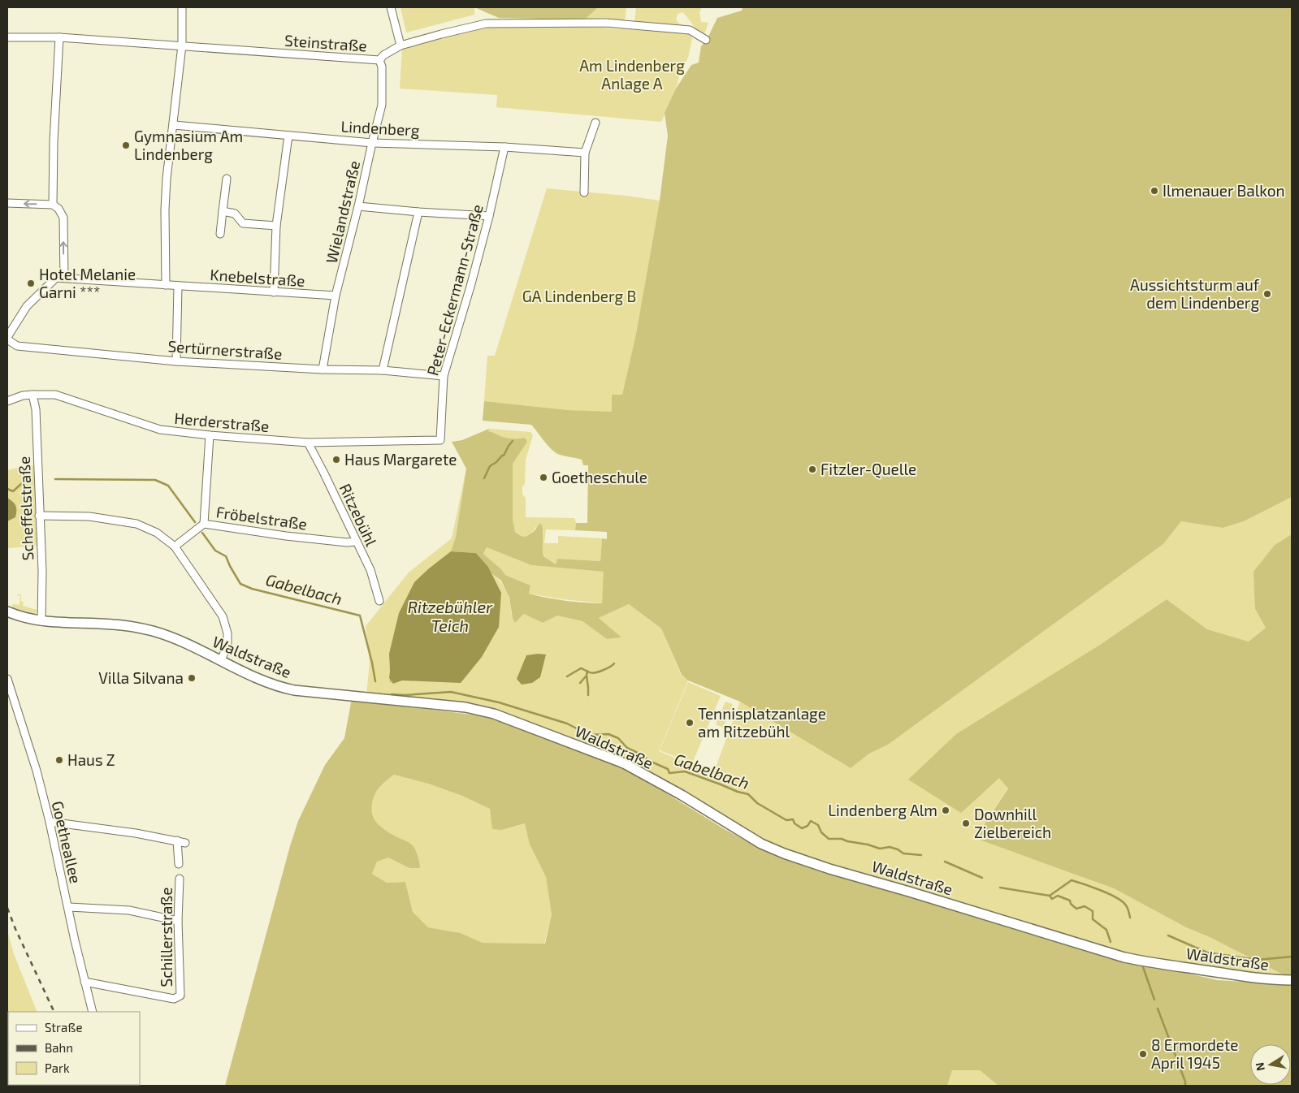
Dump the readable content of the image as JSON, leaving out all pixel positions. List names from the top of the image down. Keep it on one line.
{"streets":{"street":["Steinstraße","Lindenberg","Wielandstraße","Knebelstraße","Peter-Eckermann-Straße","Sertürnerstraße","Herderstraße","Scheffelstraße","Ritzebühl","Fröbelstraße","Waldstraße","Goetheallee","Schillerstraße"]},"crossings":[["Steinstraße","Wielandstraße"],["Lindenberg","Wielandstraße"],["Lindenberg","Peter-Eckermann-Straße"],["Wielandstraße","Knebelstraße"],["Wielandstraße","Sertürnerstraße"],["Peter-Eckermann-Straße","Sertürnerstraße"],["Peter-Eckermann-Straße","Herderstraße"],["Herderstraße","Scheffelstraße"],["Herderstraße","Ritzebühl"],["Herderstraße","Fröbelstraße"],["Scheffelstraße","Waldstraße"],["Ritzebühl","Fröbelstraße"],["Goetheallee","Schillerstraße"]],"water":["Gabelbach","Ritzebühler Teich"],"parks":["Am Lindenberg Anlage A","GA Lindenberg B"],"places":["Gymnasium Am Lindenberg","Ilmenauer Balkon","Hotel Melanie Garni ***","Aussichtsturm auf dem Lindenberg","Haus Margarete","Fitzler-Quelle","Goetheschule","Villa Silvana","Tennisplatzanlage am Ritzebühl","Haus Z","Lindenberg Alm","Downhill Zielbereich","8 Ermordete April 1945"],"legend":["Straße","Bahn","Park"],"north":"left"}
